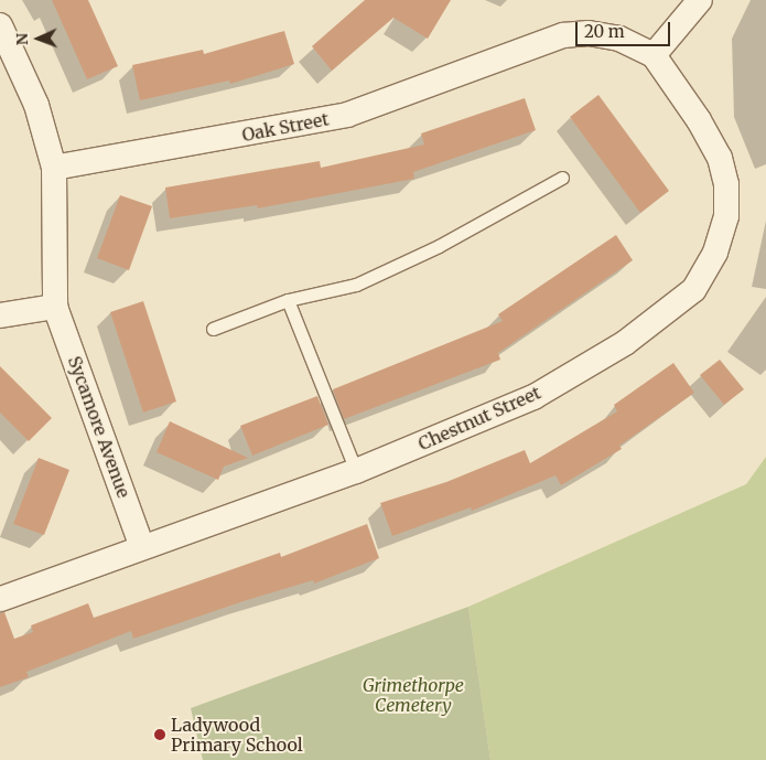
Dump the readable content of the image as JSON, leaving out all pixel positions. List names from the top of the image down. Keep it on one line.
{"streets":{"street":["Oak Street","Chestnut Street","Sycamore Avenue"]},"crossings":[["Oak Street","Chestnut Street"],["Oak Street","Sycamore Avenue"],["Chestnut Street","Sycamore Avenue"]],"parks":["Grimethorpe Cemetery"],"places":["Ladywood Primary School"],"scale_bar":"20 m","north":"left"}
